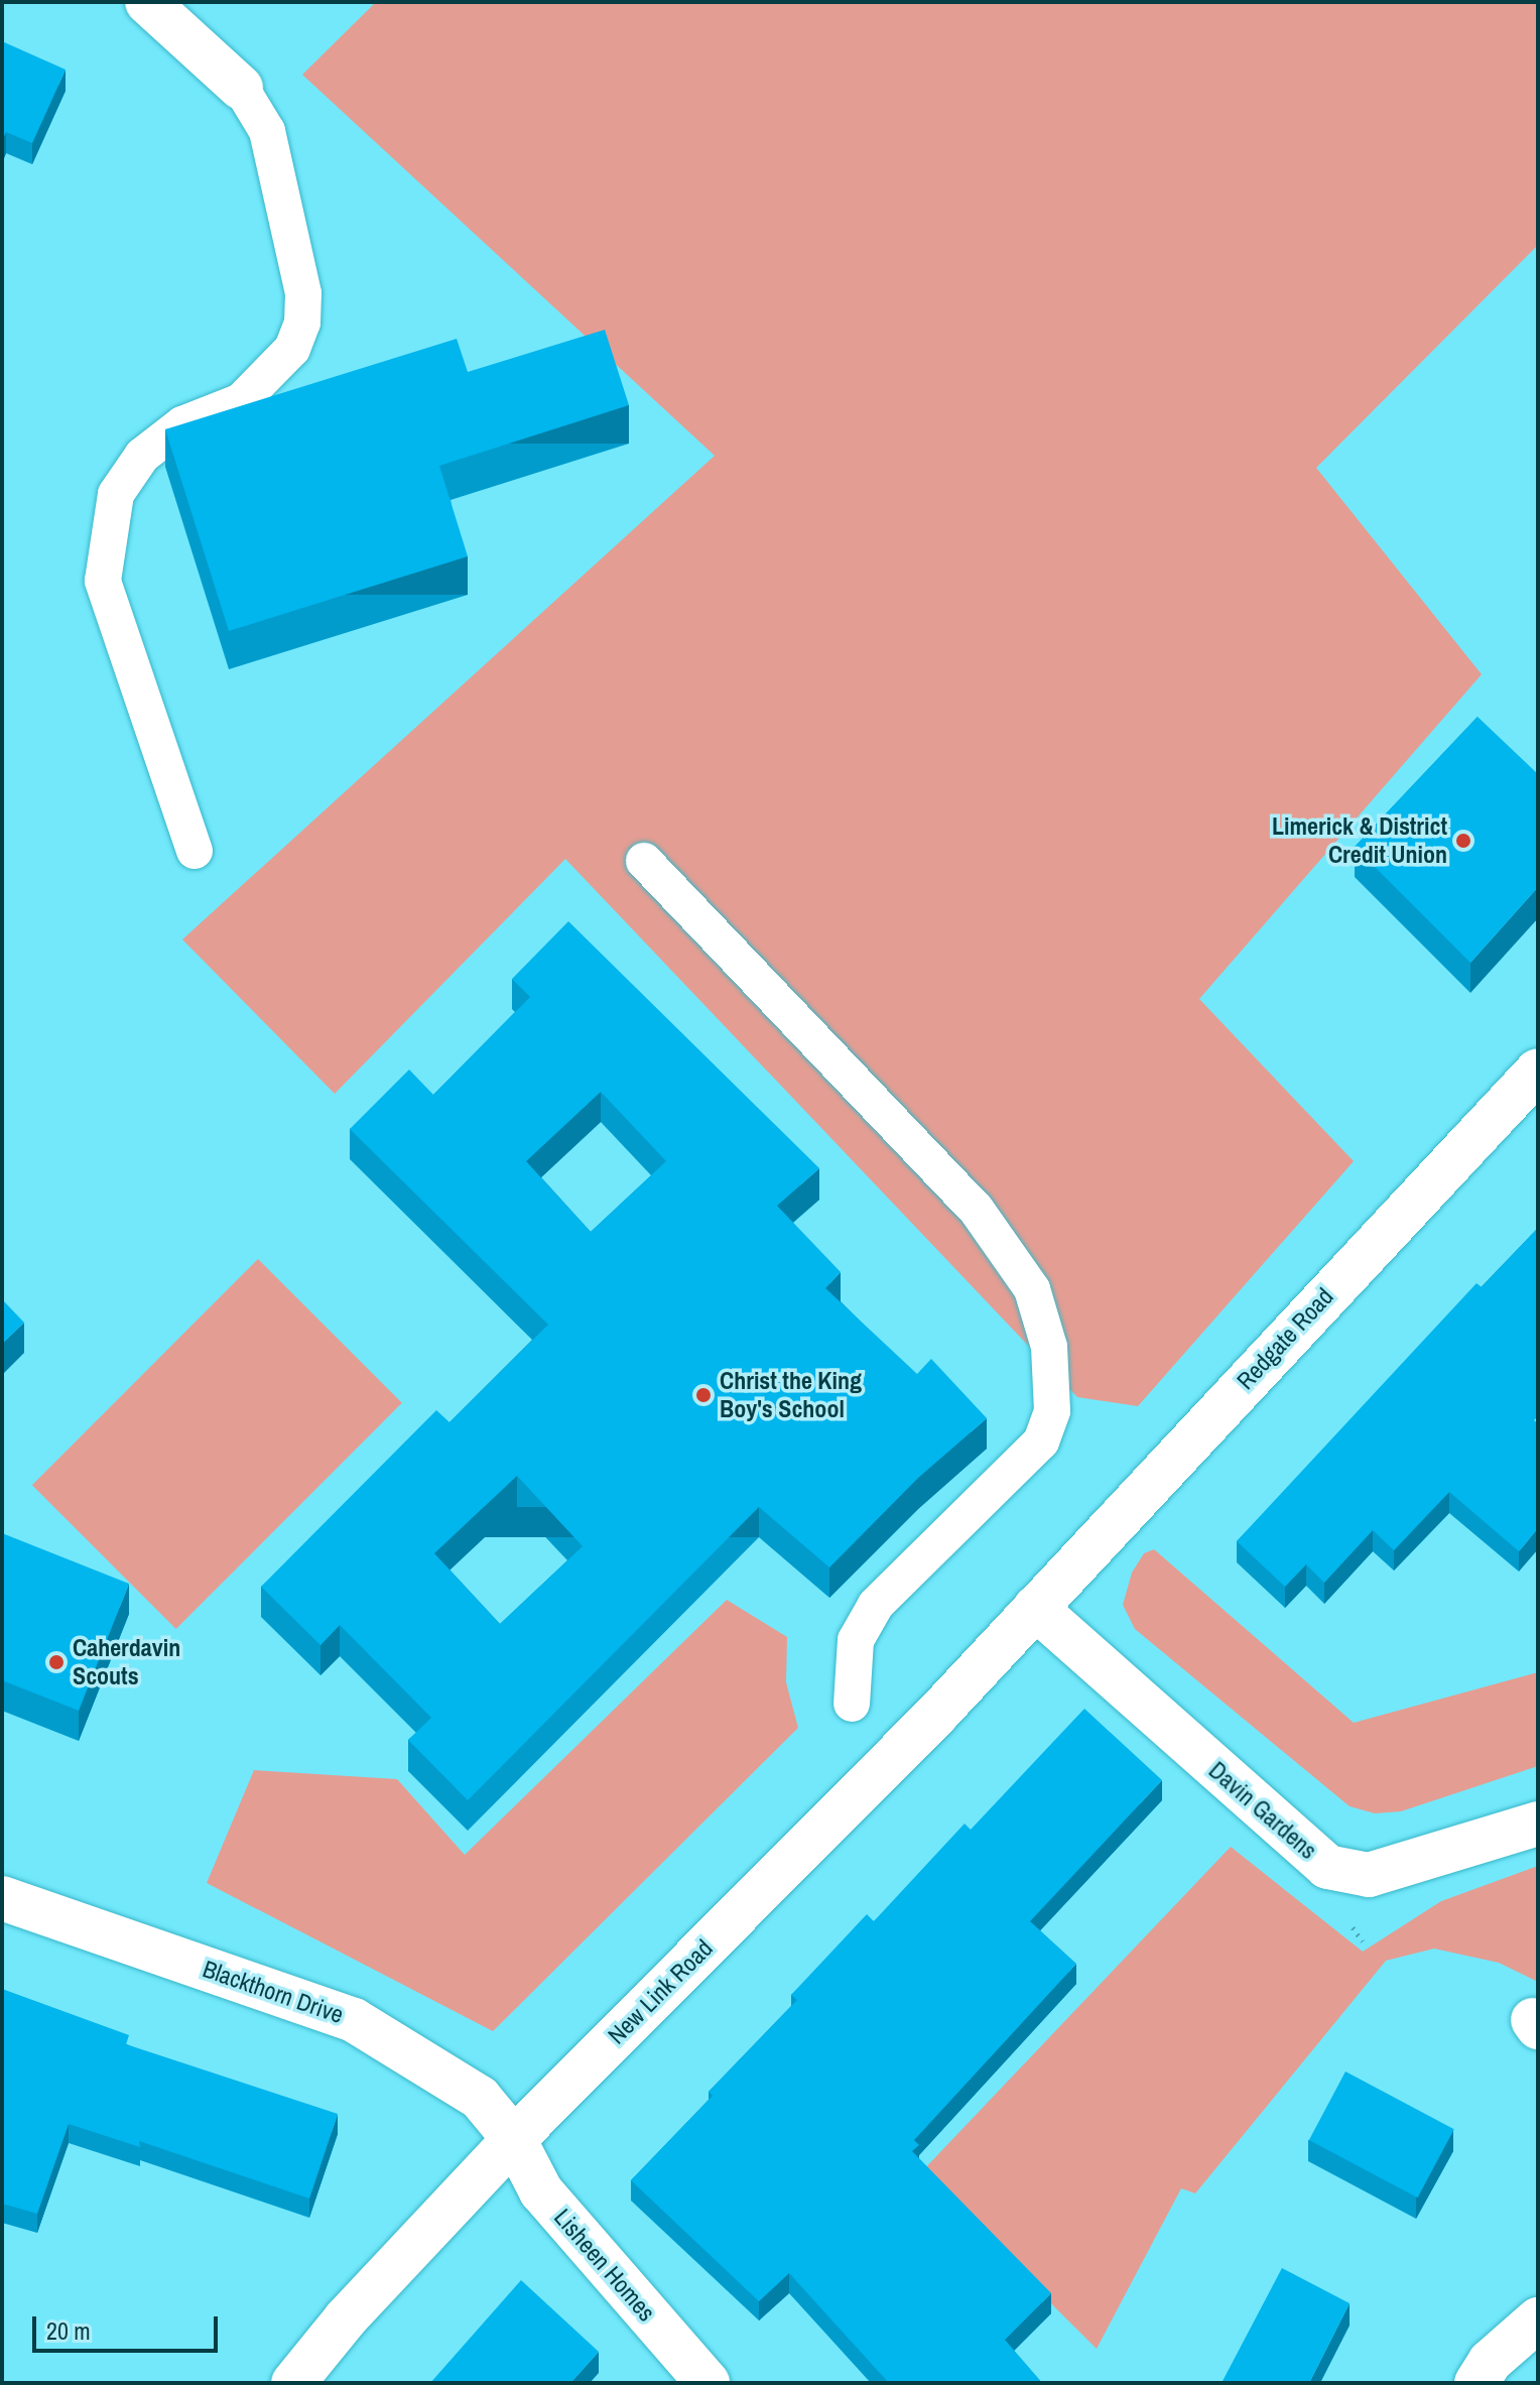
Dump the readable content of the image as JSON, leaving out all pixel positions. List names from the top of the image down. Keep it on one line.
{"streets":{"street":["Redgate Road","Davin Gardens","Blackthorn Drive","New Link Road","Lisheen Homes"]},"crossings":[["Redgate Road","Davin Gardens"],["Redgate Road","New Link Road"],["Davin Gardens","New Link Road"],["Blackthorn Drive","New Link Road"],["Blackthorn Drive","Lisheen Homes"],["New Link Road","Lisheen Homes"]],"places":["Limerick & District Credit Union","Christ the King Boy's School","Caherdavin Scouts"],"scale_bar":"20 m"}
